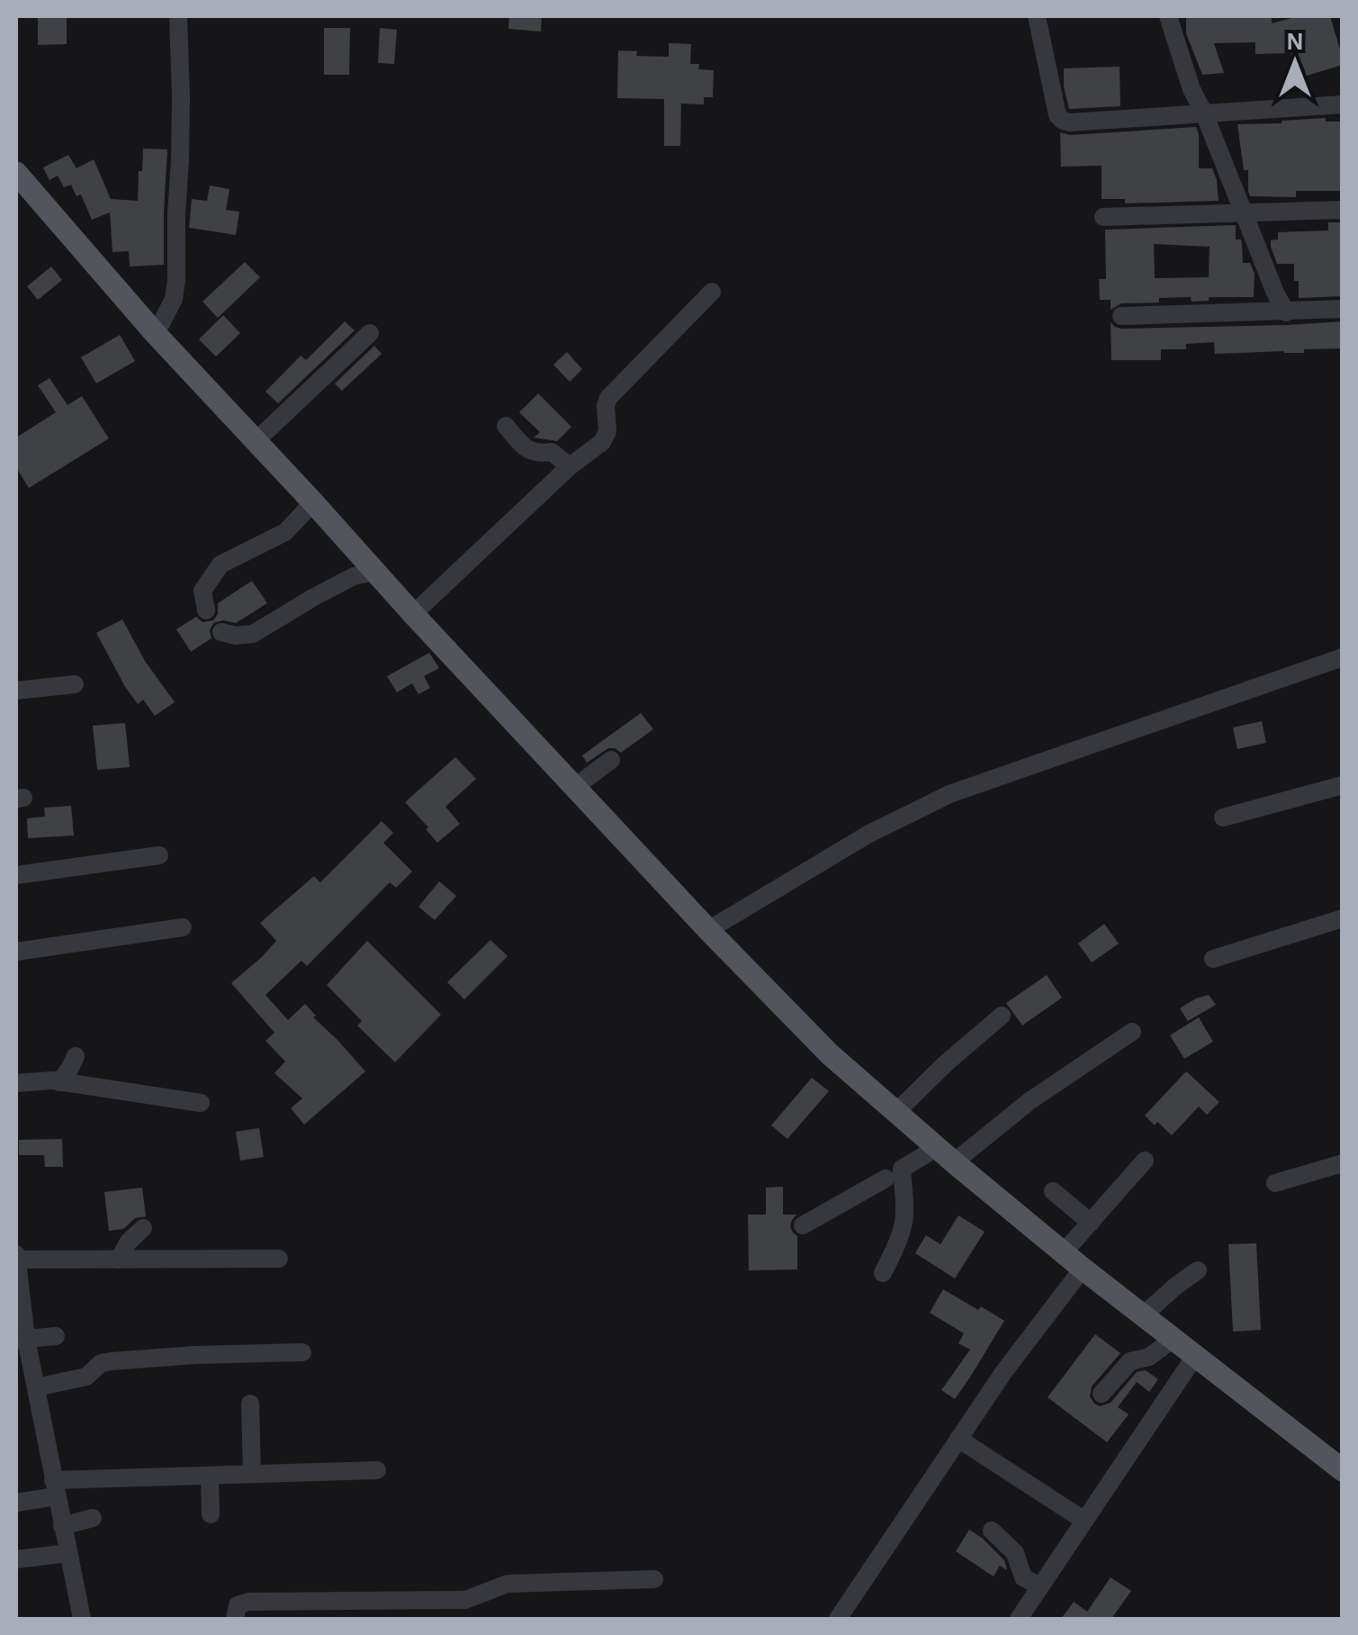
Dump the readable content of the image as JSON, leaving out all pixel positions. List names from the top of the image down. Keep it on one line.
{"north":"top"}
